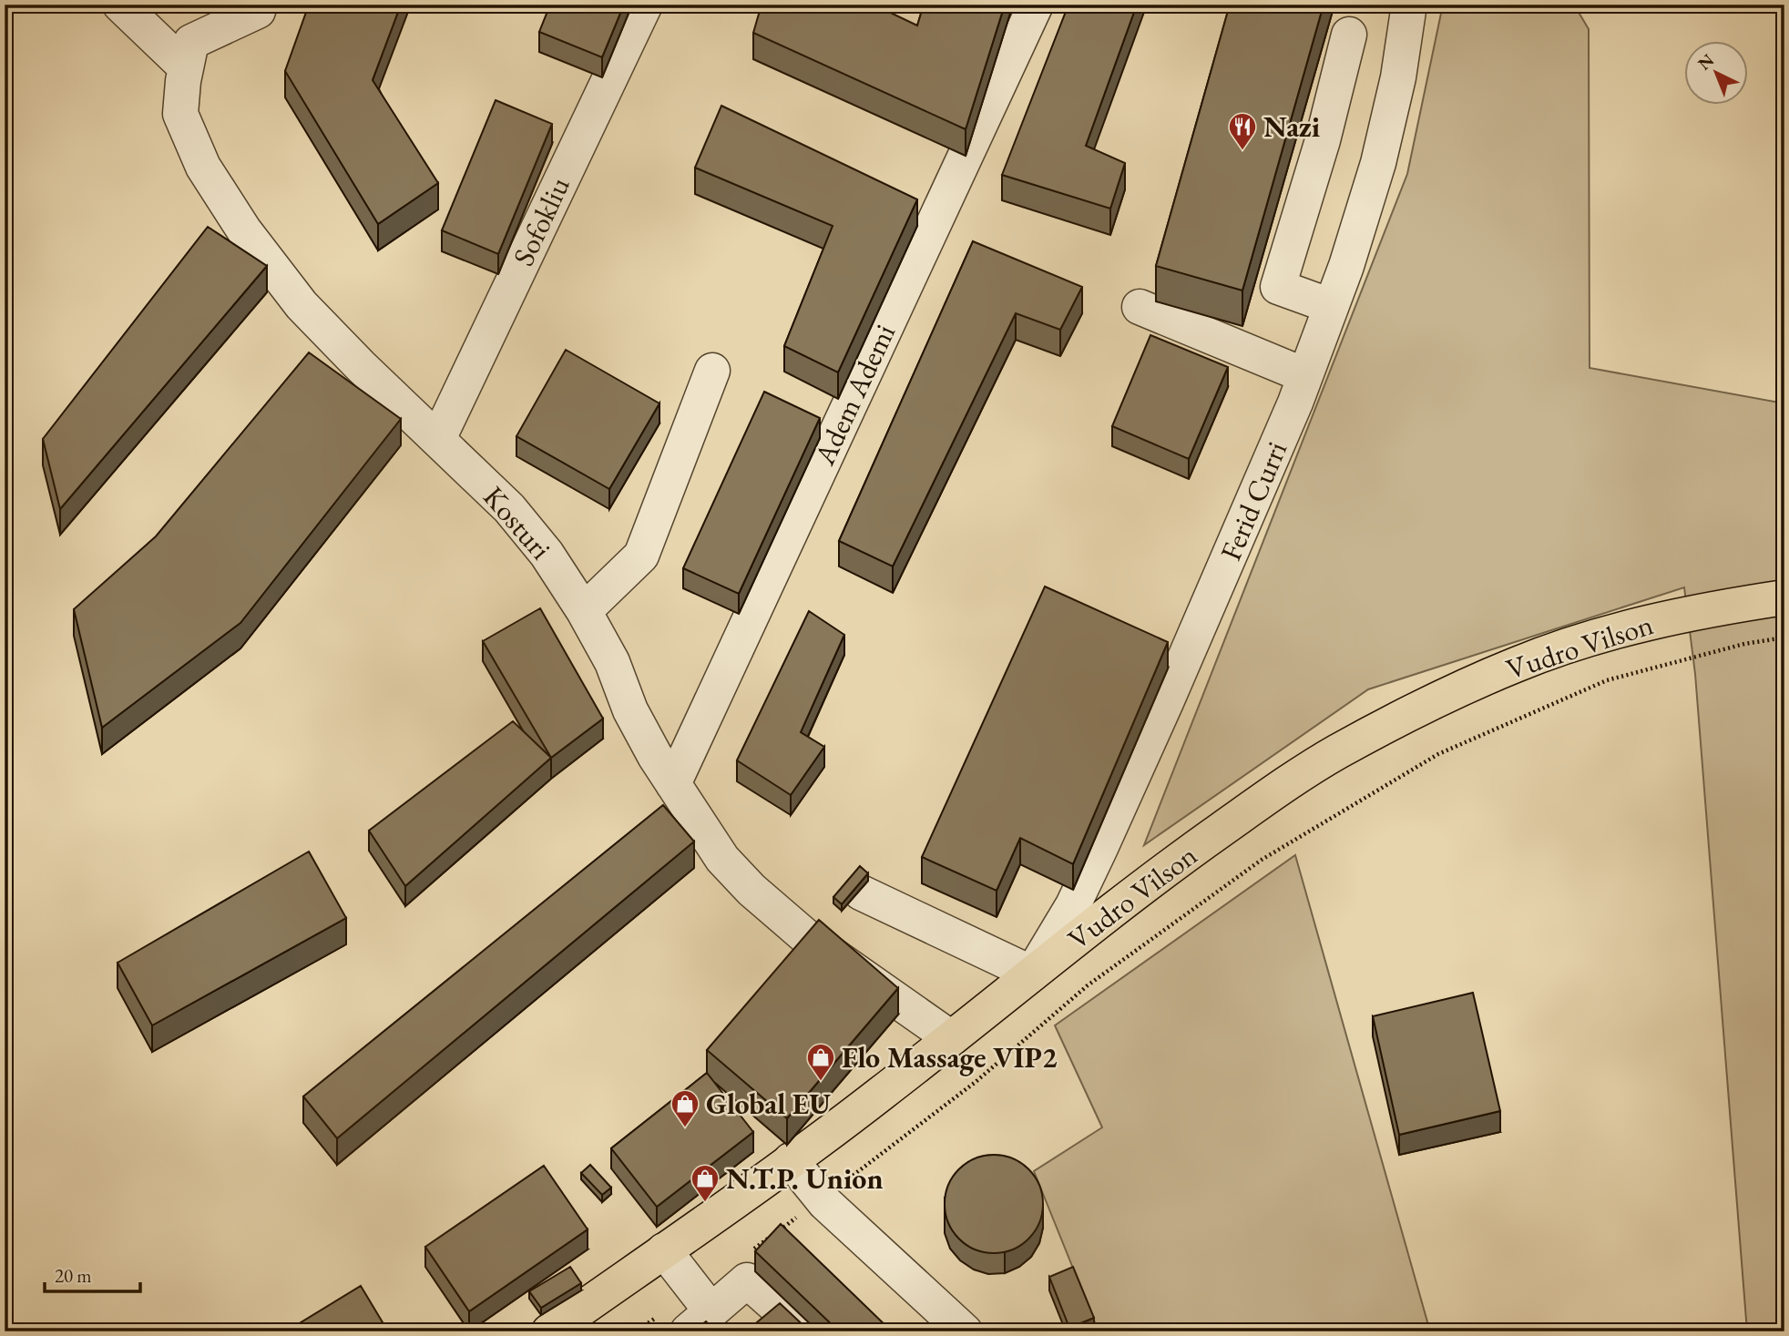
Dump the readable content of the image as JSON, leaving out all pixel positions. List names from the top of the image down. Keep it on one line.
{"streets":{"main road":["Vudro Vilson"],"street":["Sofokliu","Adem Ademi","Ferid Curri","Kosturi"]},"crossings":[["Sofokliu","Kosturi"],["Adem Ademi","Kosturi"],["Ferid Curri","Vudro Vilson"],["Kosturi","Vudro Vilson"]],"places":{"restaurant":["Nazi"],"shop":["Flo Massage VIP2","Global EU","N.T.P. Union"]},"scale_bar":"20 m","north":"top left"}
